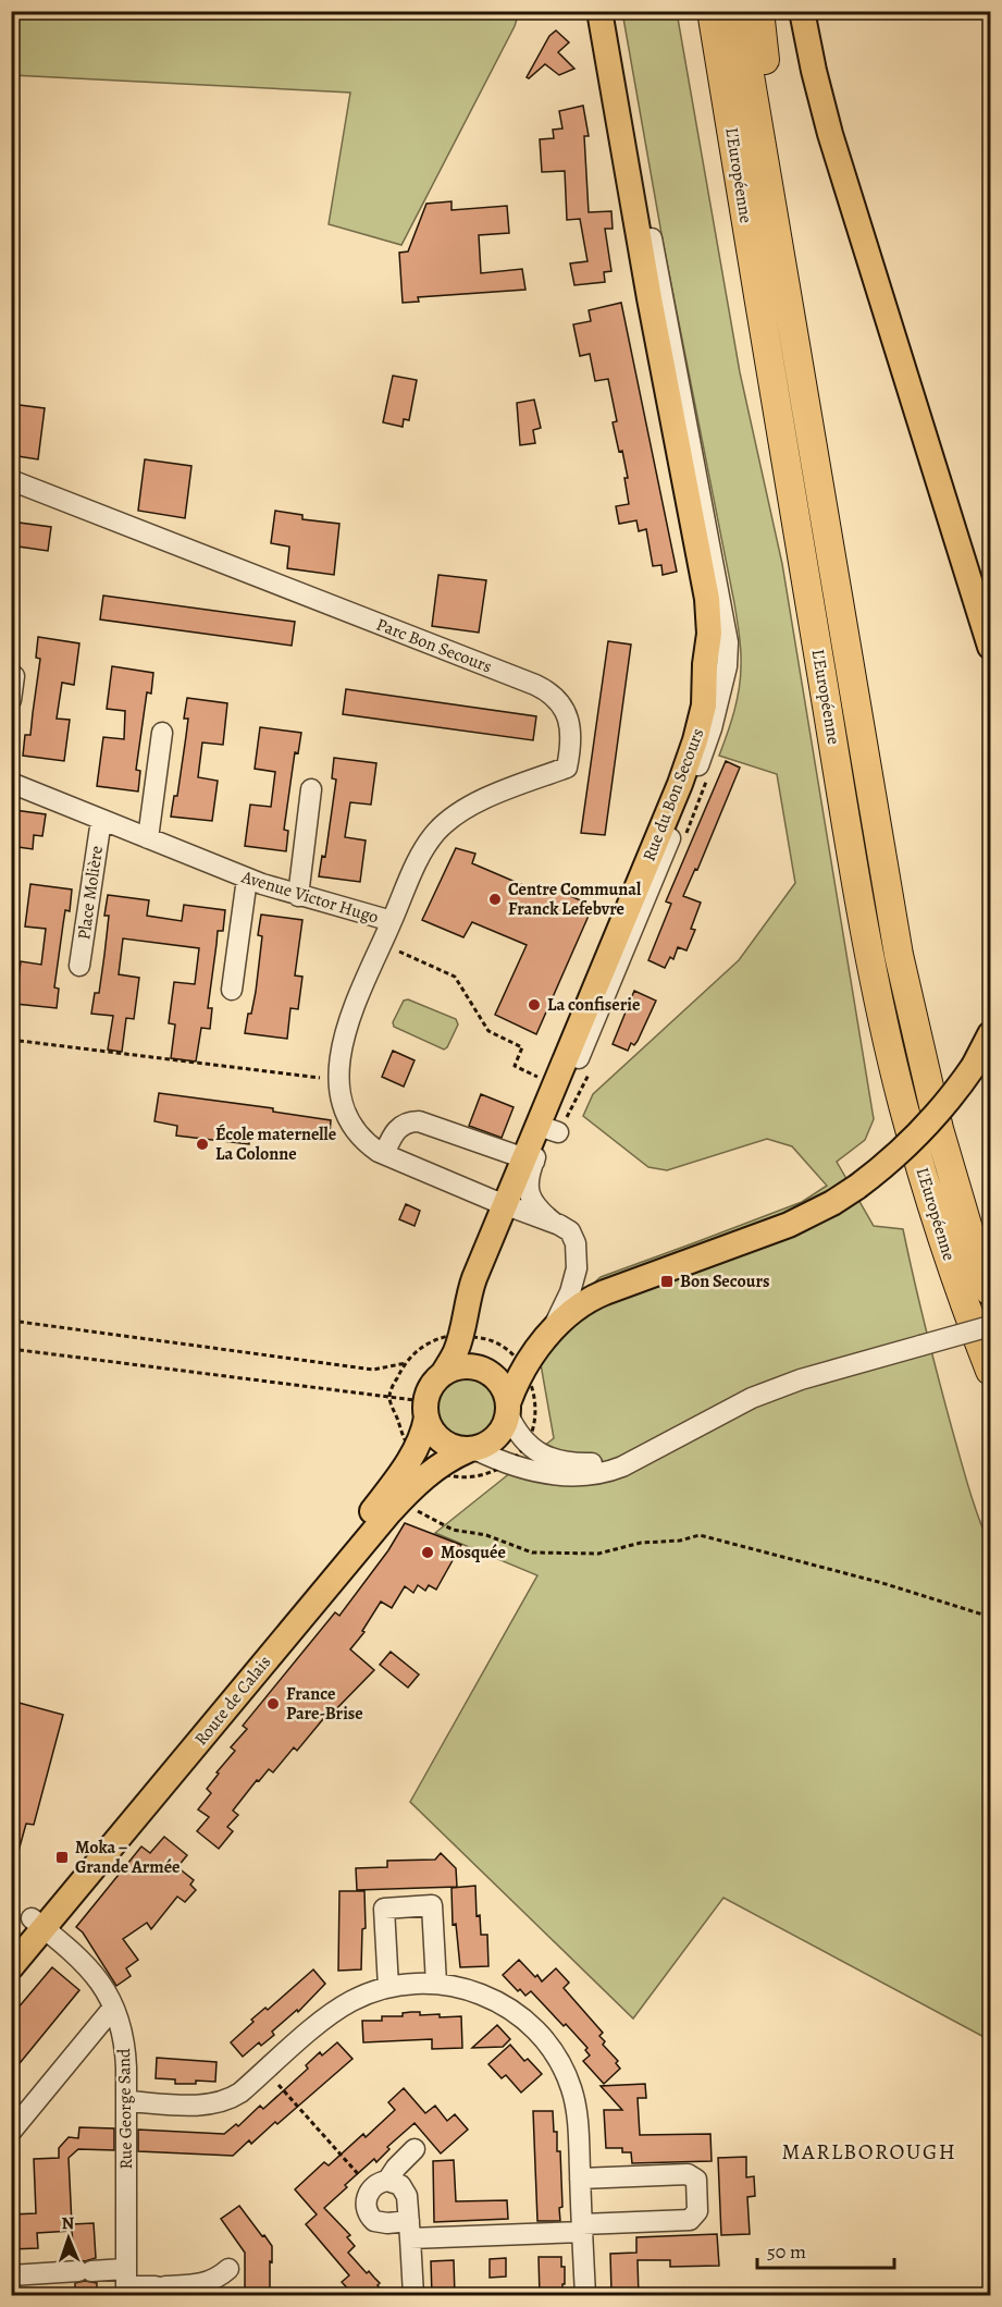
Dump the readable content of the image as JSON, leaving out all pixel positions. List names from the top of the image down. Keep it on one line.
{"streets":{"highway":["L'Européenne"],"main road":["Rue du Bon Secours","Route de Calais"],"street":["Parc Bon Secours","Place Molière","Avenue Victor Hugo","Rue George Sand"]},"crossings":[["Parc Bon Secours","Avenue Victor Hugo"],["Rue du Bon Secours","Avenue Victor Hugo"],["Rue du Bon Secours","Route de Calais"],["Place Molière","Avenue Victor Hugo"],["Route de Calais","Rue George Sand"]],"districts":["MARLBOROUGH"],"places":{"other":["Centre Communal Franck Lefebvre","La confiserie","École maternelle La Colonne","Mosquée","France Pare-Brise"],"transit":["Bon Secours","Moka – Grande Armée"]},"scale_bar":"50 m","north":"top"}
